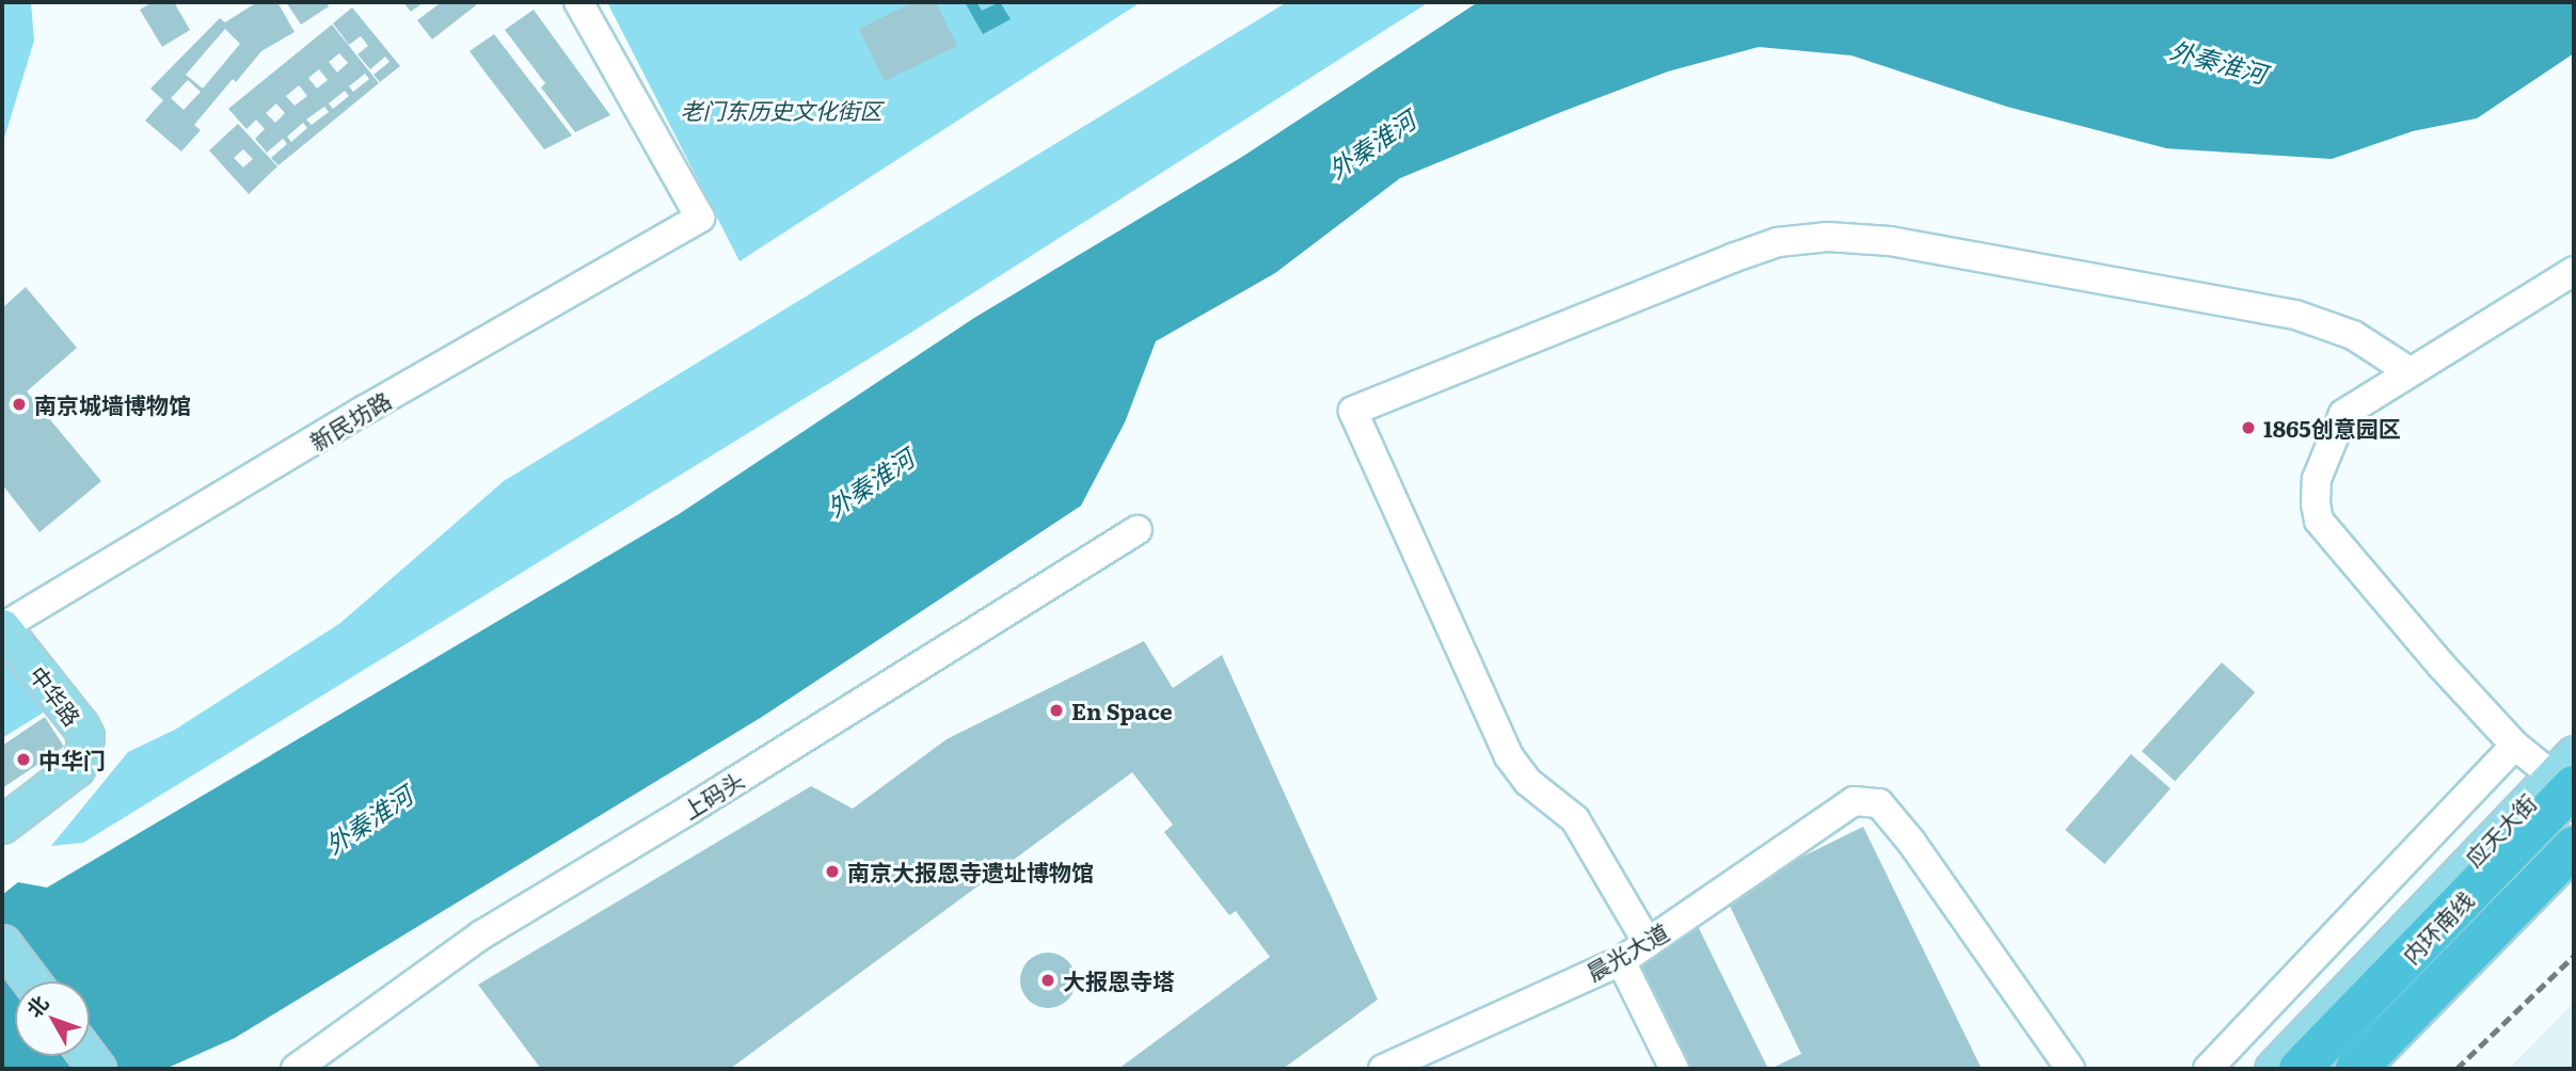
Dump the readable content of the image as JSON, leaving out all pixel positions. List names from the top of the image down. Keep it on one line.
{"streets":{"highway":["内环南线"],"main road":["中华路","应天大街"],"street":["新民坊路","上码头","晨光大道"]},"crossings":[["新民坊路","中华路"],["应天大街","内环南线"]],"water":["外秦淮河"],"parks":["老门东历史文化街区"],"places":["南京城墙博物馆","1865创意园区","En Space","中华门","南京大报恩寺遗址博物馆","大报恩寺塔"],"north":"top left"}
